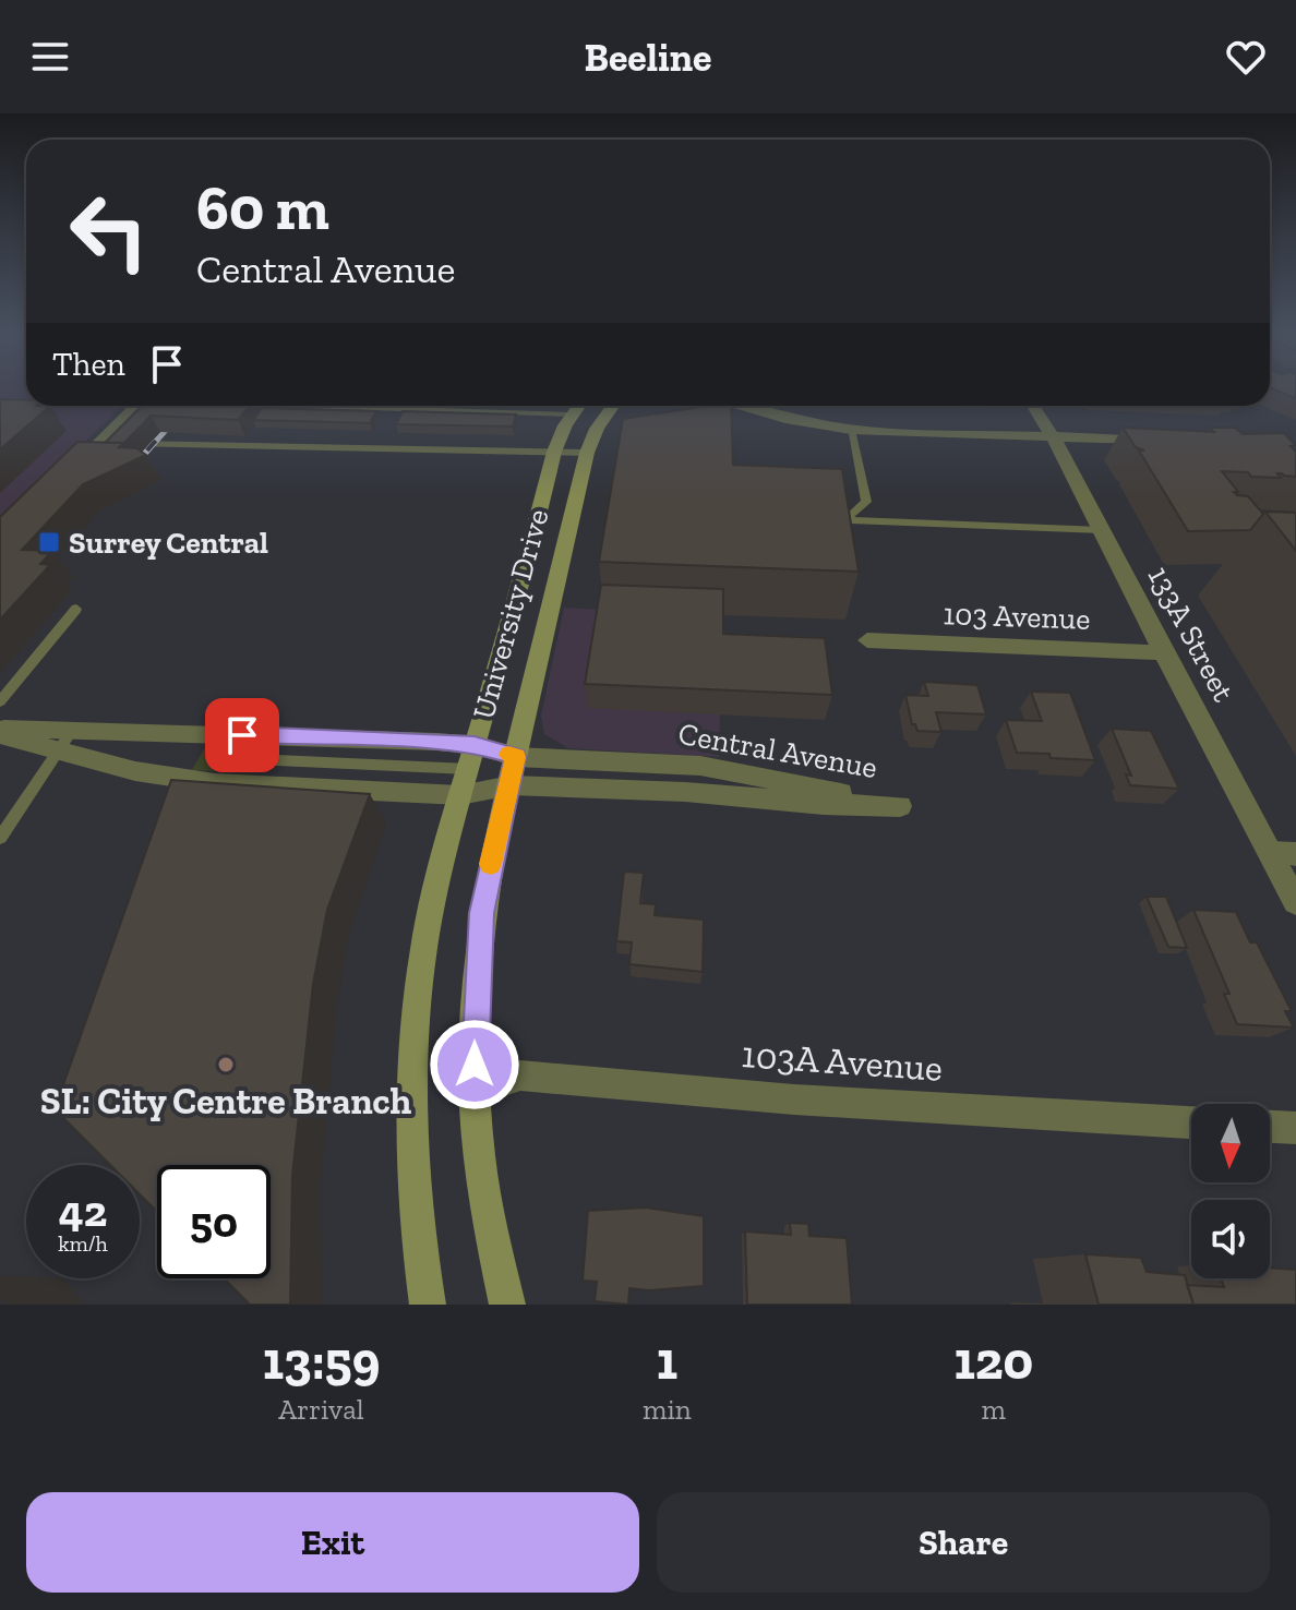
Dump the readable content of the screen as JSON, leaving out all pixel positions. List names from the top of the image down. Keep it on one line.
{"streets":{"main road":["University Drive"],"street":["103 Avenue","133A Street","Central Avenue","103A Avenue"]},"crossings":[["University Drive","Central Avenue"],["University Drive","103A Avenue"],["103 Avenue","133A Street"]],"places":{"transit":["Surrey Central"],"other":["SL: City Centre Branch"]},"north":"bottom","page":{"header":"Beeline","turn":["60 m","Central Avenue"],"then":"Then","speed":"42 km/h","limit":"50","eta":["13:59","Arrival","1","min","120","m"],"buttons":["Exit","Share"]}}
